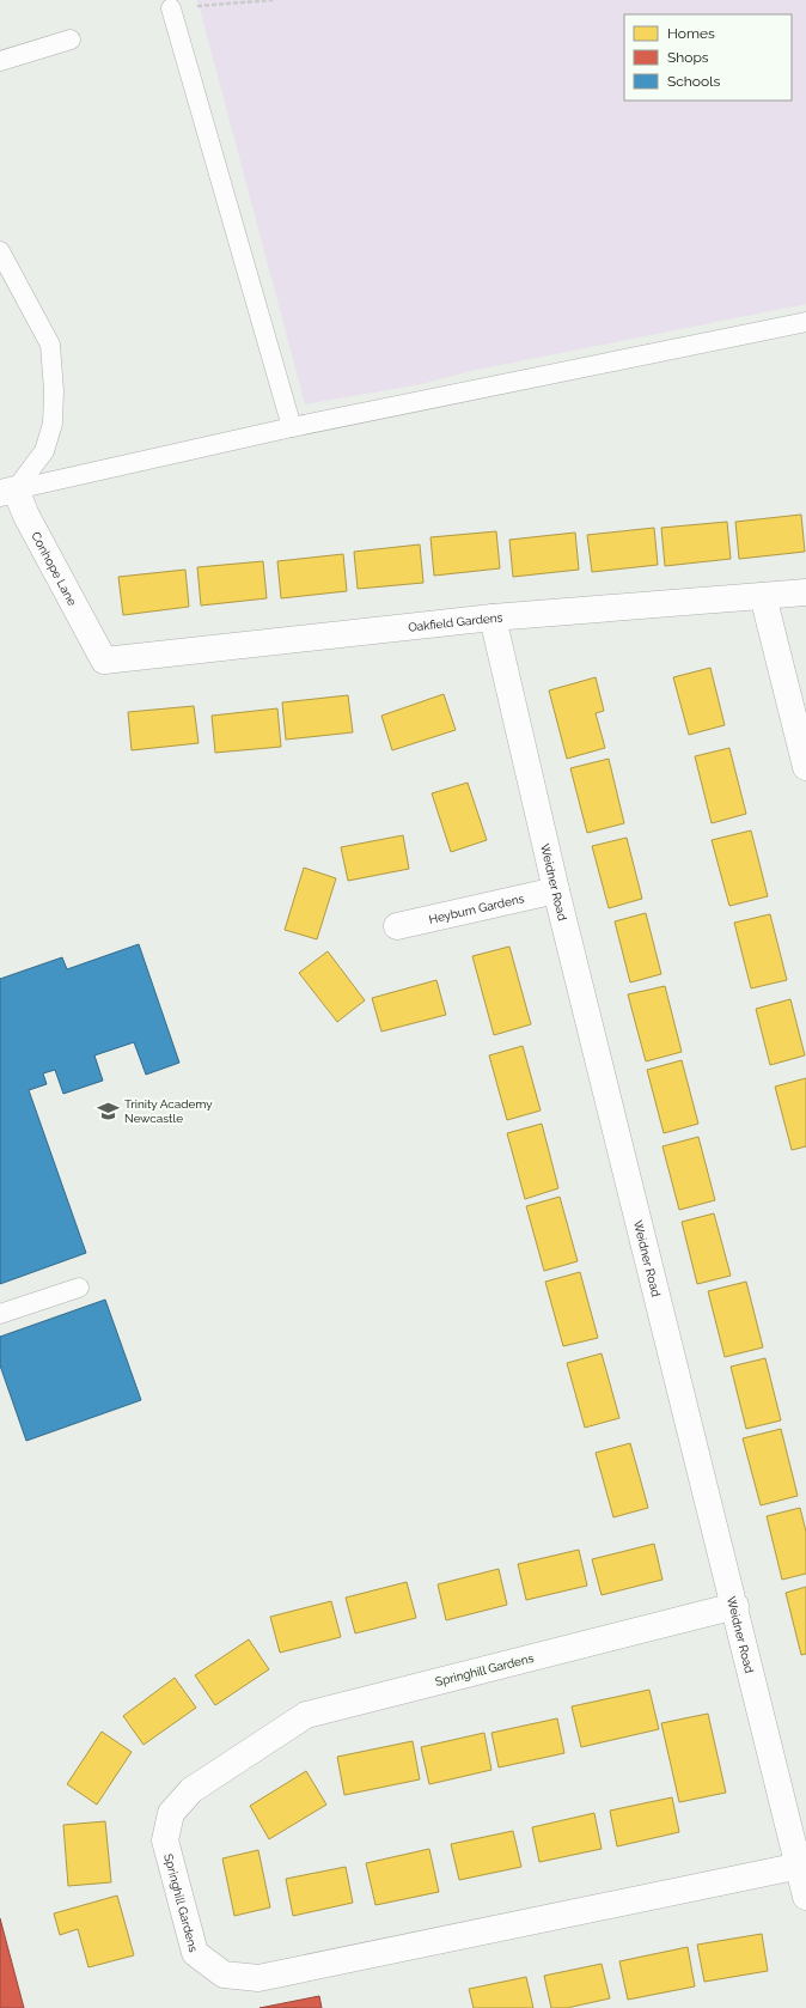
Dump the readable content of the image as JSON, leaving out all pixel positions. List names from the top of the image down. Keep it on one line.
{"streets":{"street":["Conhope Lane","Oakfield Gardens","Weidner Road","Heyburn Gardens","Springhill Gardens"]},"crossings":[["Conhope Lane","Oakfield Gardens"],["Oakfield Gardens","Weidner Road"],["Weidner Road","Heyburn Gardens"],["Weidner Road","Springhill Gardens"]],"places":{"school or university":["Trinity Academy Newcastle"]},"legend":["Homes","Shops","Schools"]}
